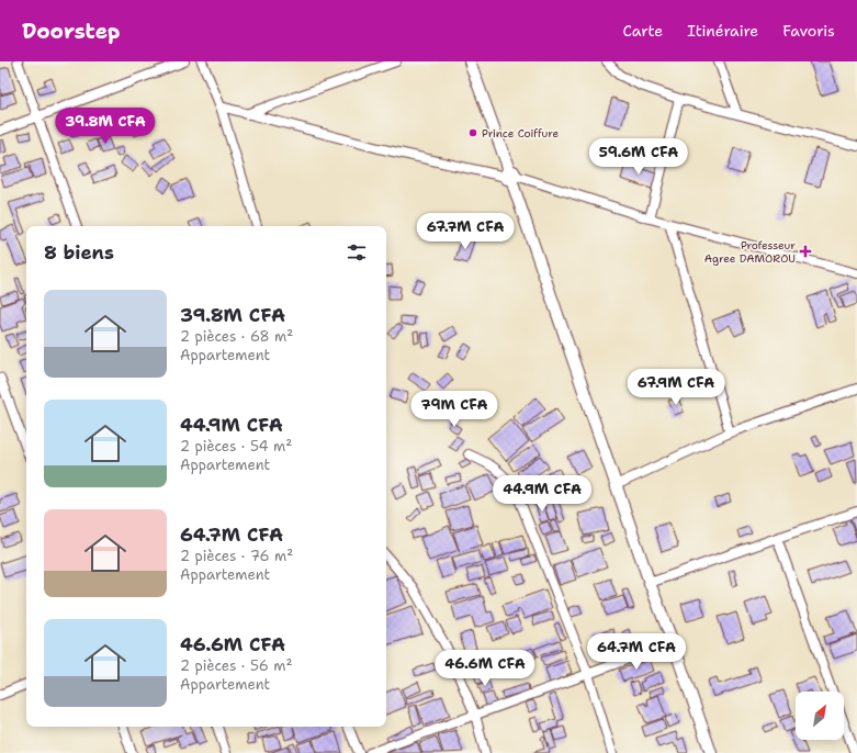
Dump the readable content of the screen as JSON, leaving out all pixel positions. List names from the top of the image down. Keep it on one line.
{"places":{"other":["Prince Coiffure"],"health":["Professeur Agree DAMOROU"]},"north":"top right","page":{"header":"Doorstep","nav":["Carte","Itinéraire","Favoris"],"price":["39.8M CFA","59.6M CFA","67.7M CFA","67.9M CFA","79M CFA","44.9M CFA","64.7M CFA","46.6M CFA"],"heading":"8 biens","list":[{"name":"39.8M CFA","note":"2 pièces · 68 m² · Appartement"},{"name":"44.9M CFA","note":"2 pièces · 54 m² · Appartement"},{"name":"64.7M CFA","note":"2 pièces · 76 m² · Appartement"},{"name":"46.6M CFA","note":"2 pièces · 56 m² · Appartement"}]}}
